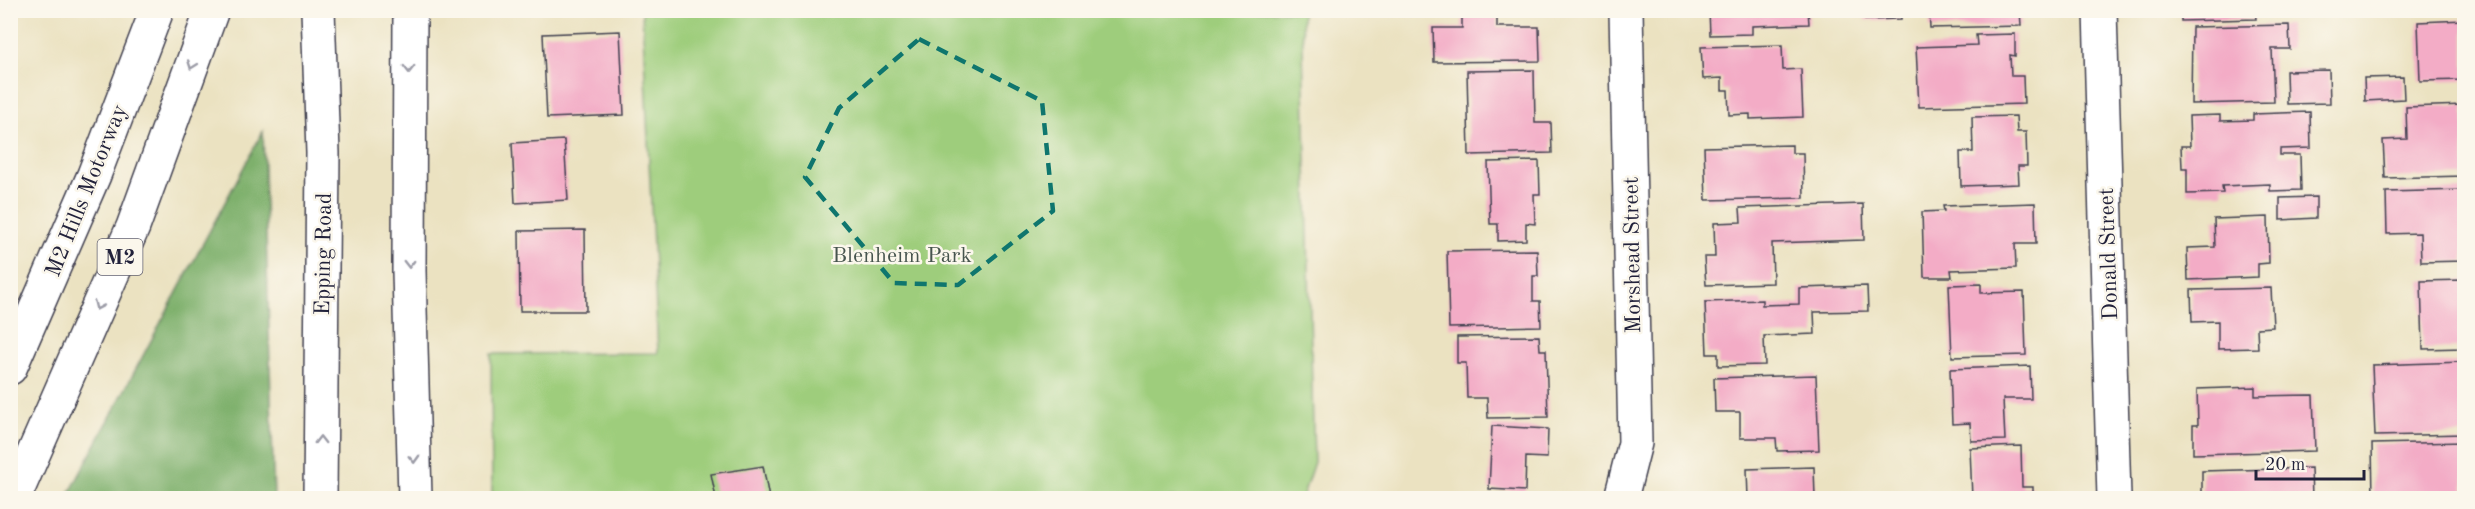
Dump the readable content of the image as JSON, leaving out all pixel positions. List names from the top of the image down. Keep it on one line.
{"streets":{"main road":["M2 Hills Motorway","Epping Road","Donald Street","Morshead Street","M2"]},"parks":["Blenheim Park"],"scale_bar":"20 m"}
